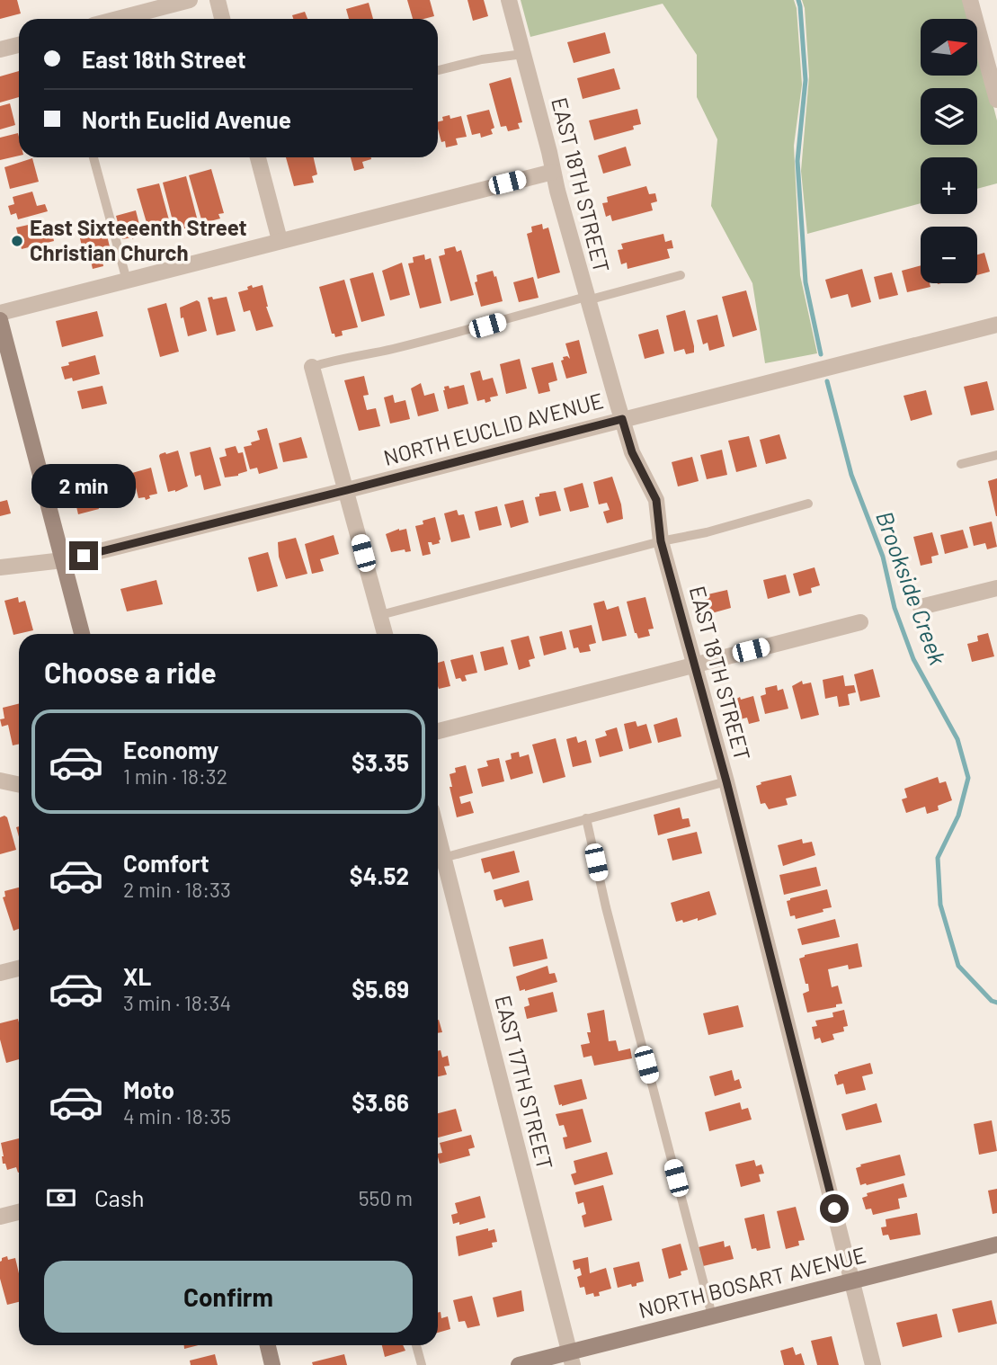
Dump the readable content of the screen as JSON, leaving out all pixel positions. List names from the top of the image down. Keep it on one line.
{"streets":{"street":["EAST 18TH STREET","NORTH EUCLID AVENUE","EAST 17TH STREET","NORTH BOSART AVENUE"]},"crossings":[["EAST 18TH STREET","NORTH EUCLID AVENUE"],["EAST 18TH STREET","NORTH BOSART AVENUE"],["EAST 17TH STREET","NORTH BOSART AVENUE"]],"water":["Brookside Creek"],"places":["East Sixteeenth Street Christian Church"],"north":"right","page":{"map_buttons":["+","−"],"banner":["East 18th Street","North Euclid Avenue"],"bubble":"2 min","heading":"Choose a ride","list":[{"name":"Economy","note":"1 min · 18:32","value":"$3.35"},{"name":"Comfort","note":"2 min · 18:33","value":"$4.52"},{"name":"XL","note":"3 min · 18:34","value":"$5.69"},{"name":"Moto","note":"4 min · 18:35","value":"$3.66"}],"pay":["Cash","550 m"],"buttons":"Confirm"}}
